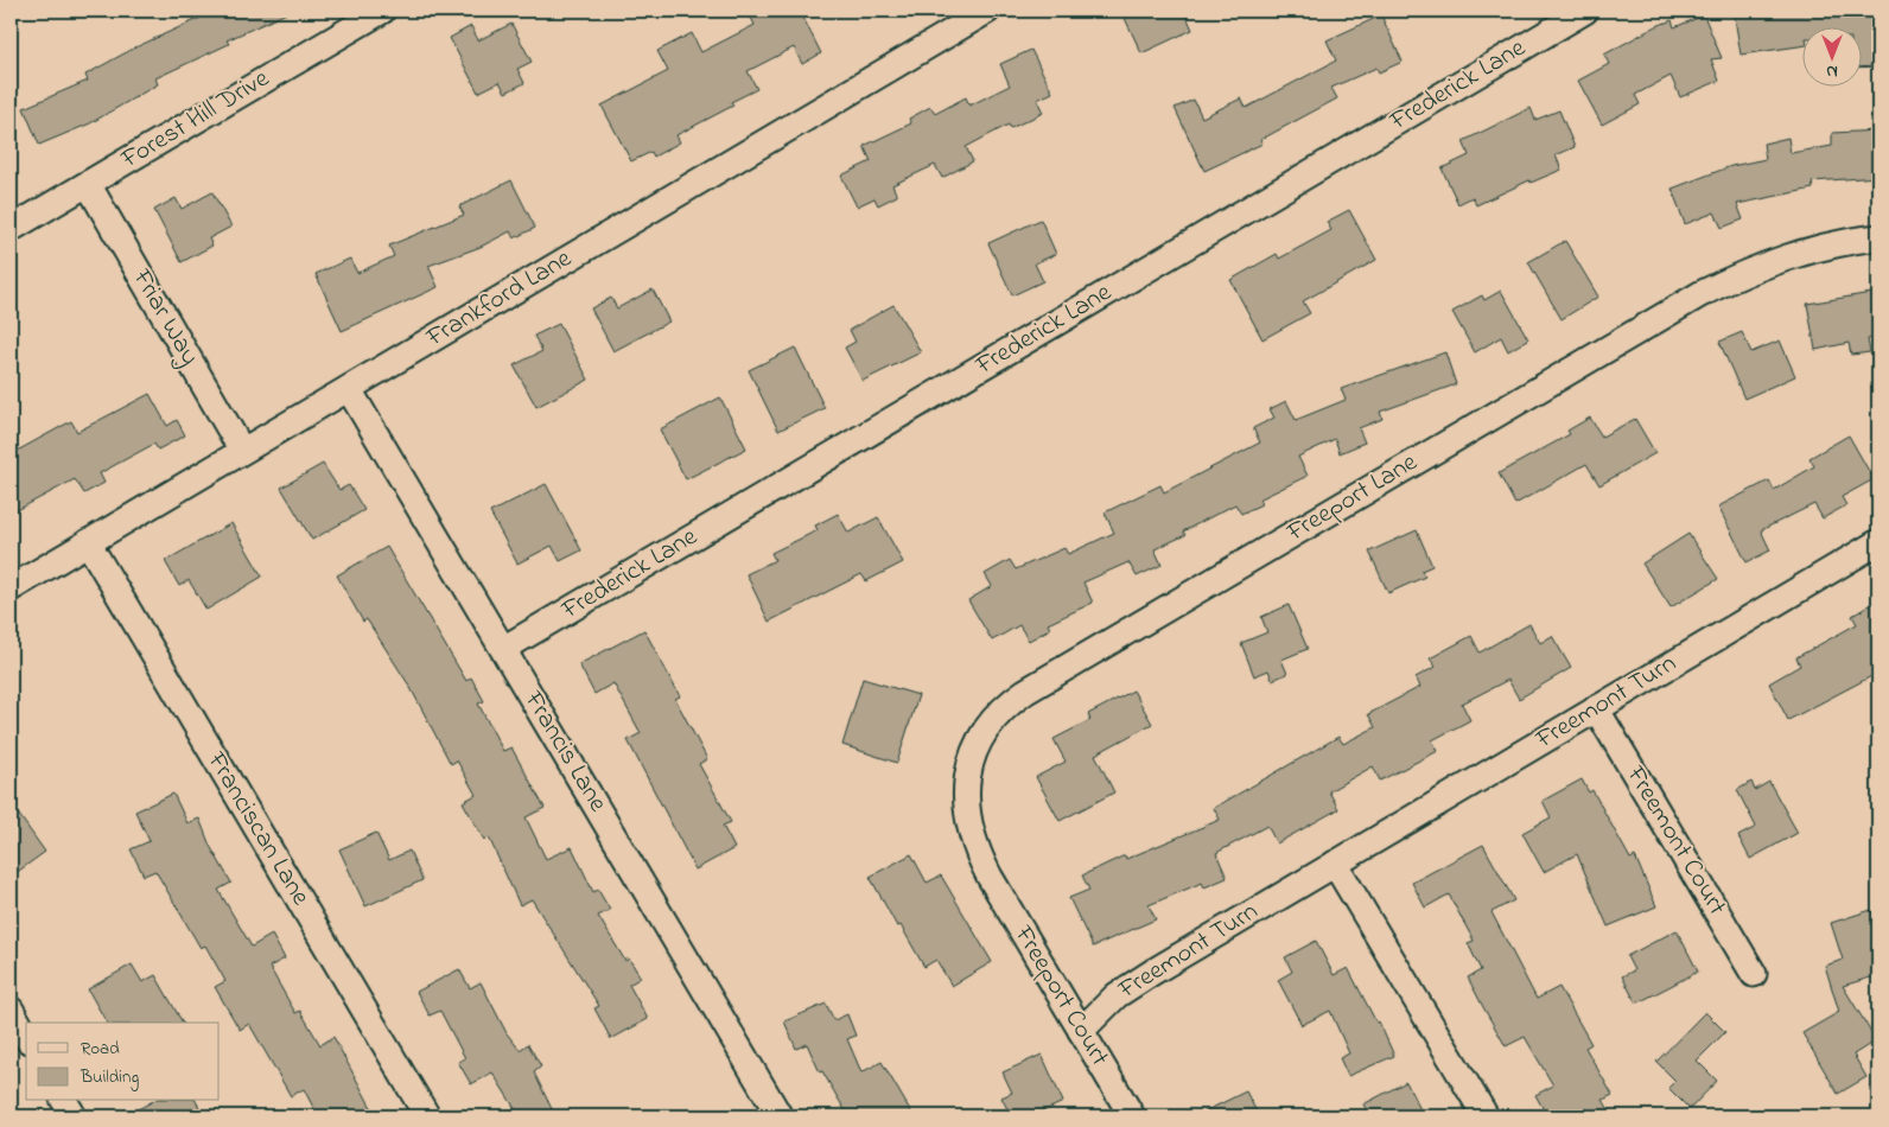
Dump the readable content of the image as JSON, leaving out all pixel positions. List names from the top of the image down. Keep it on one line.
{"streets":{"street":["Frederick Lane","Forest Hill Drive","Frankford Lane","Friar Way","Freeport Lane","Freemont Turn","Francis Lane","Franciscan Lane","Freemont Court","Freeport Court"]},"crossings":[["Frederick Lane","Francis Lane"],["Forest Hill Drive","Friar Way"],["Frankford Lane","Friar Way"],["Frankford Lane","Francis Lane"],["Frankford Lane","Franciscan Lane"],["Freeport Lane","Freeport Court"],["Freemont Turn","Freemont Court"],["Freemont Turn","Freeport Court"]],"legend":["Road","Building"],"north":"bottom"}
